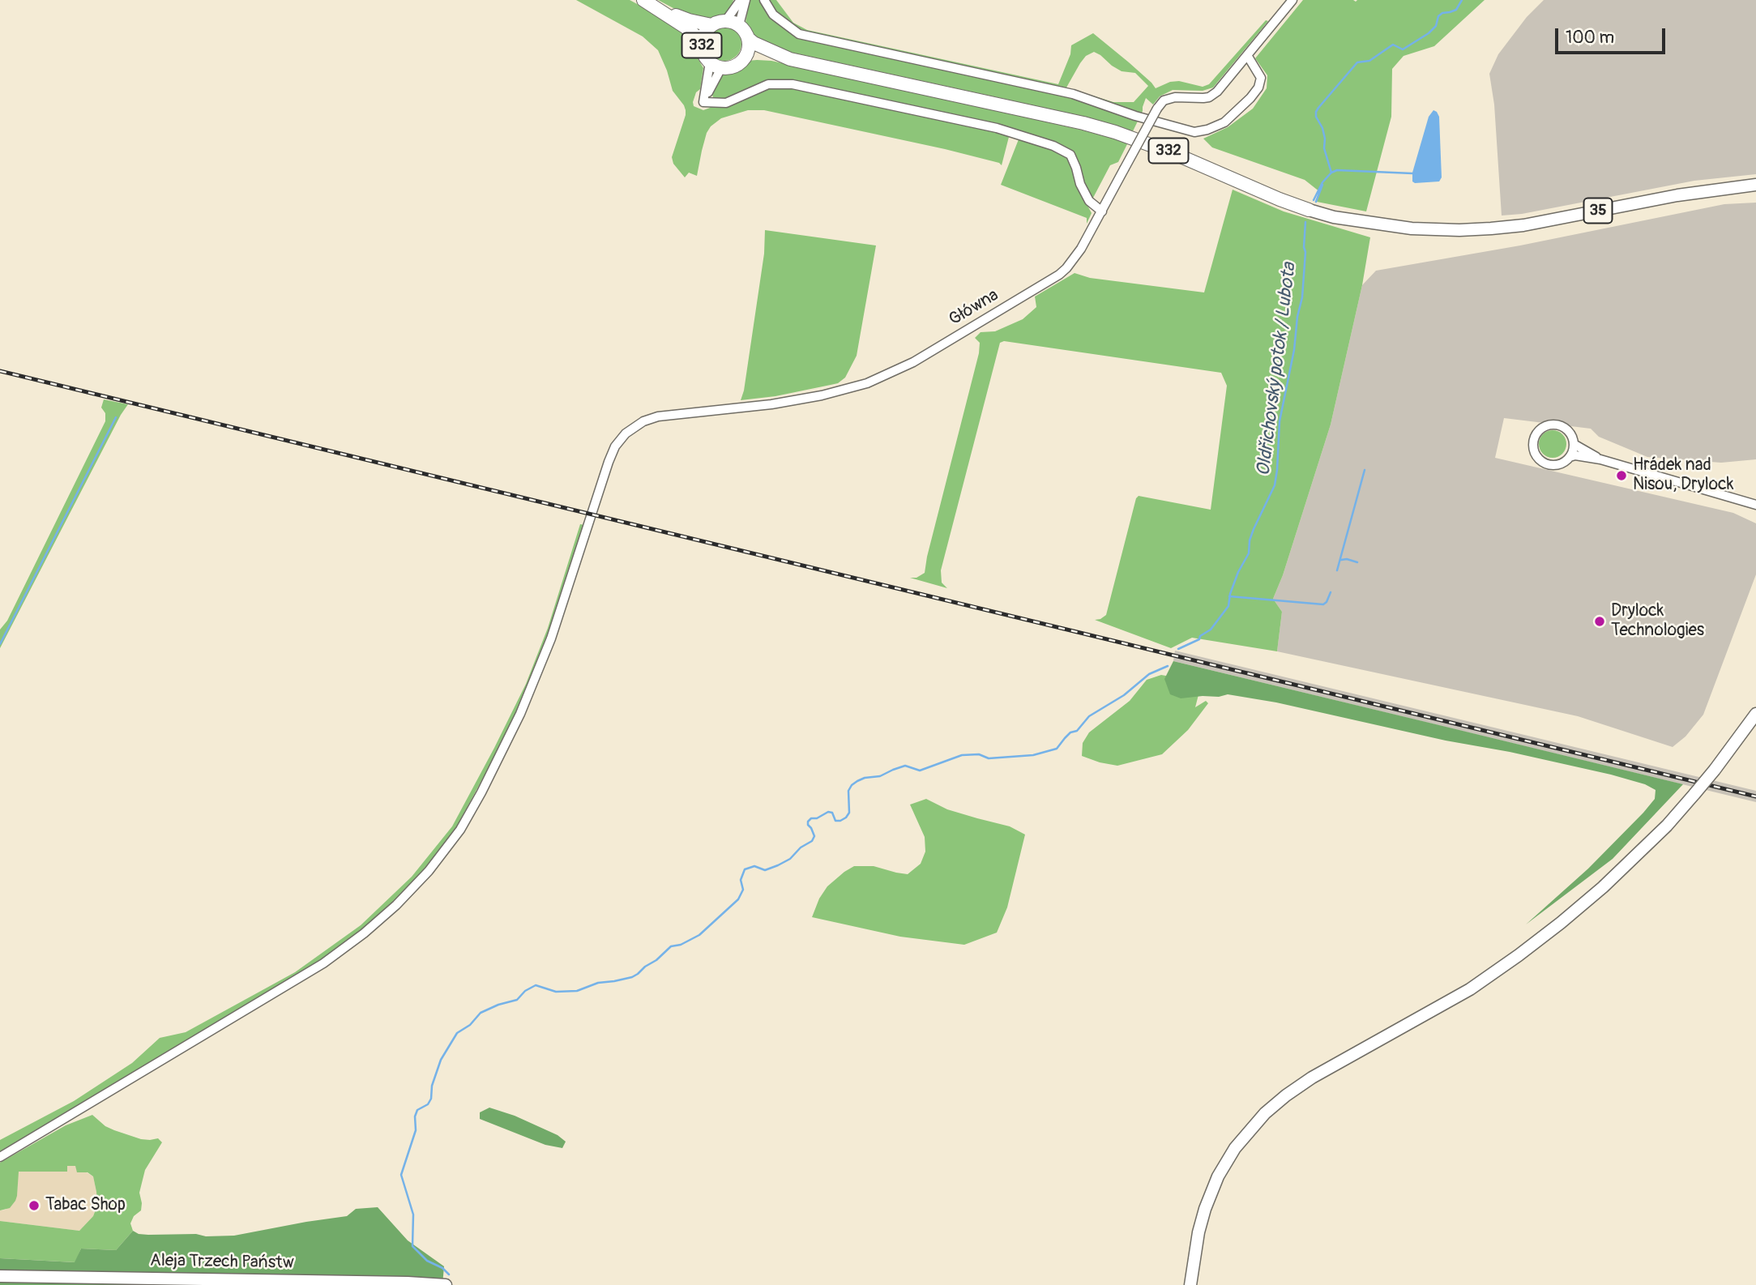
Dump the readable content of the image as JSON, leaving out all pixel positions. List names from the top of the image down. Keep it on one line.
{"streets":{"highway":["332"],"main road":["35","Aleja Trzech Państw"],"street":["Główna"]},"crossings":[["332","35"]],"water":["Oldřichovský potok / Lubota"],"places":["Hrádek nad Nisou, Drylock","Drylock Technologies","Tabac Shop"],"scale_bar":"100 m"}
